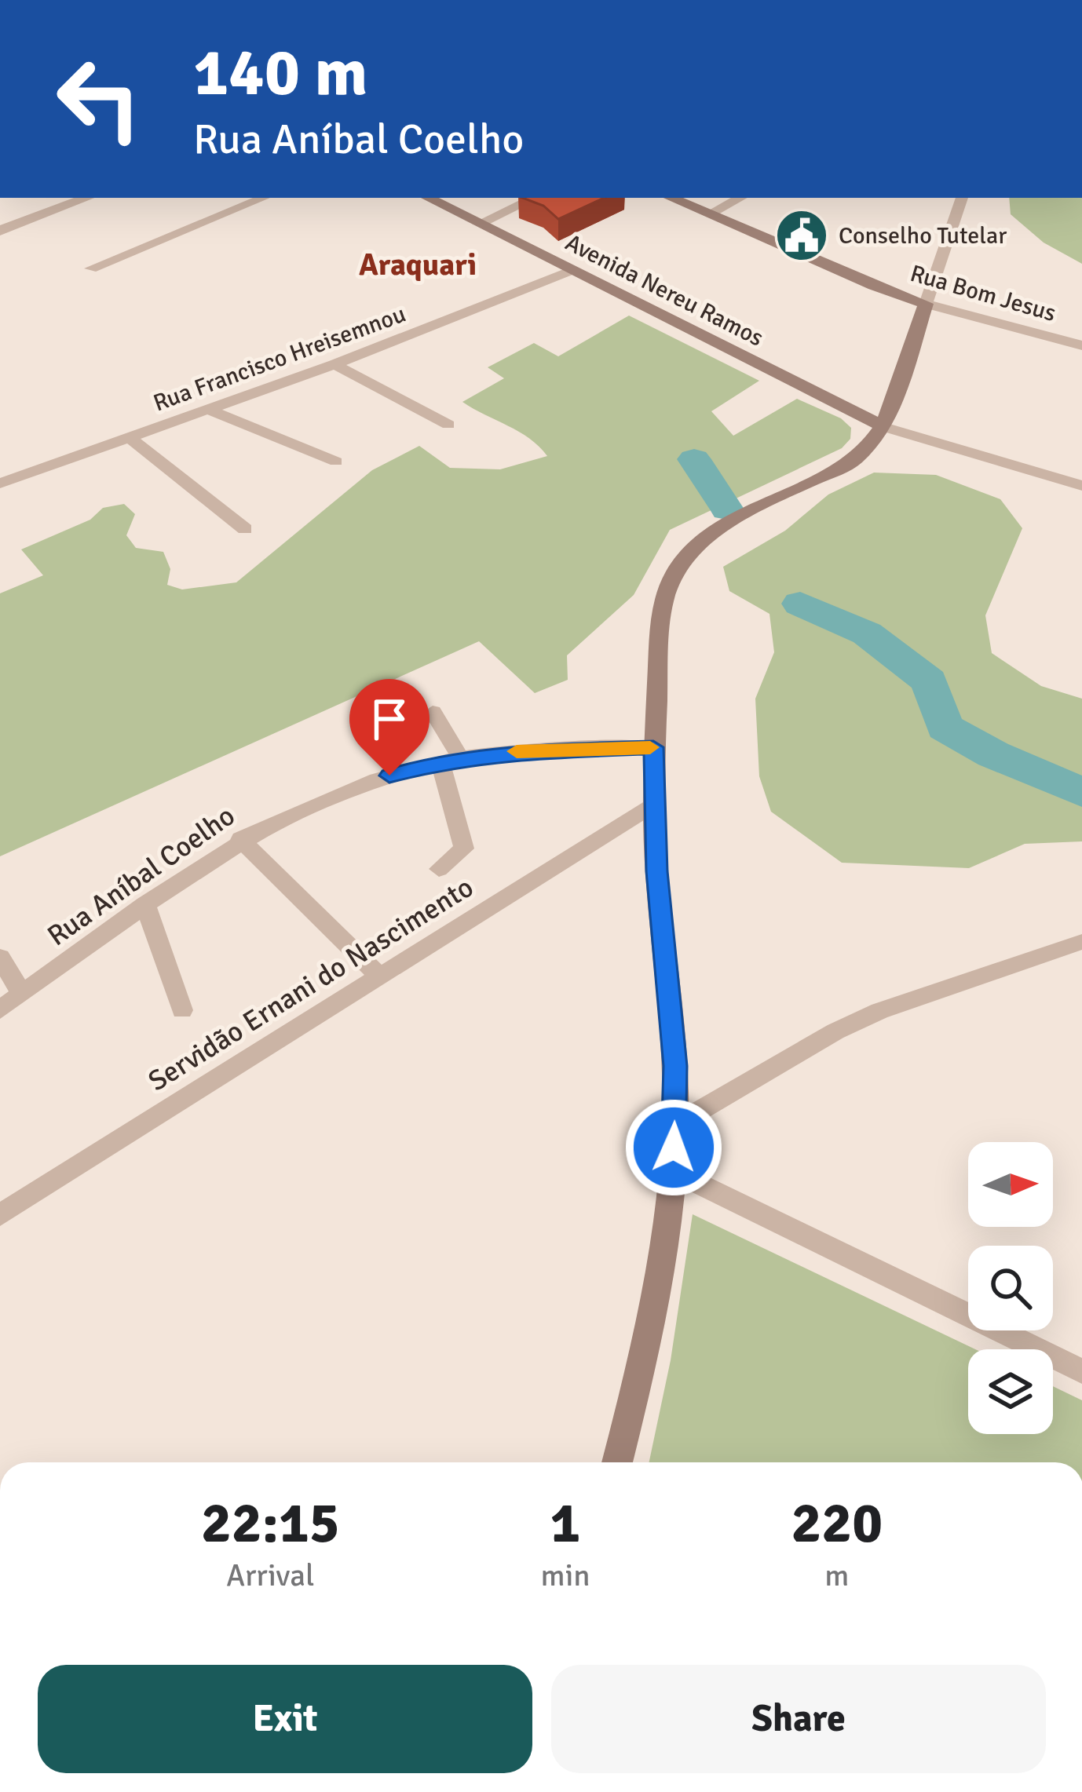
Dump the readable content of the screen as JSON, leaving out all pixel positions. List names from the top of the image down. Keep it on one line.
{"streets":{"main road":["Avenida Nereu Ramos","Rua Bom Jesus"],"street":["Rua Francisco Hreisemnou","Rua Aníbal Coelho","Servidão Ernani do Nascimento"]},"crossings":[["Avenida Nereu Ramos","Rua Francisco Hreisemnou"]],"districts":["Araquari"],"places":{"public building":["Conselho Tutelar"]},"north":"right","page":{"turn":["140 m","Rua Aníbal Coelho"],"eta":["22:15","Arrival","1","min","220","m"],"buttons":["Exit","Share"]}}
